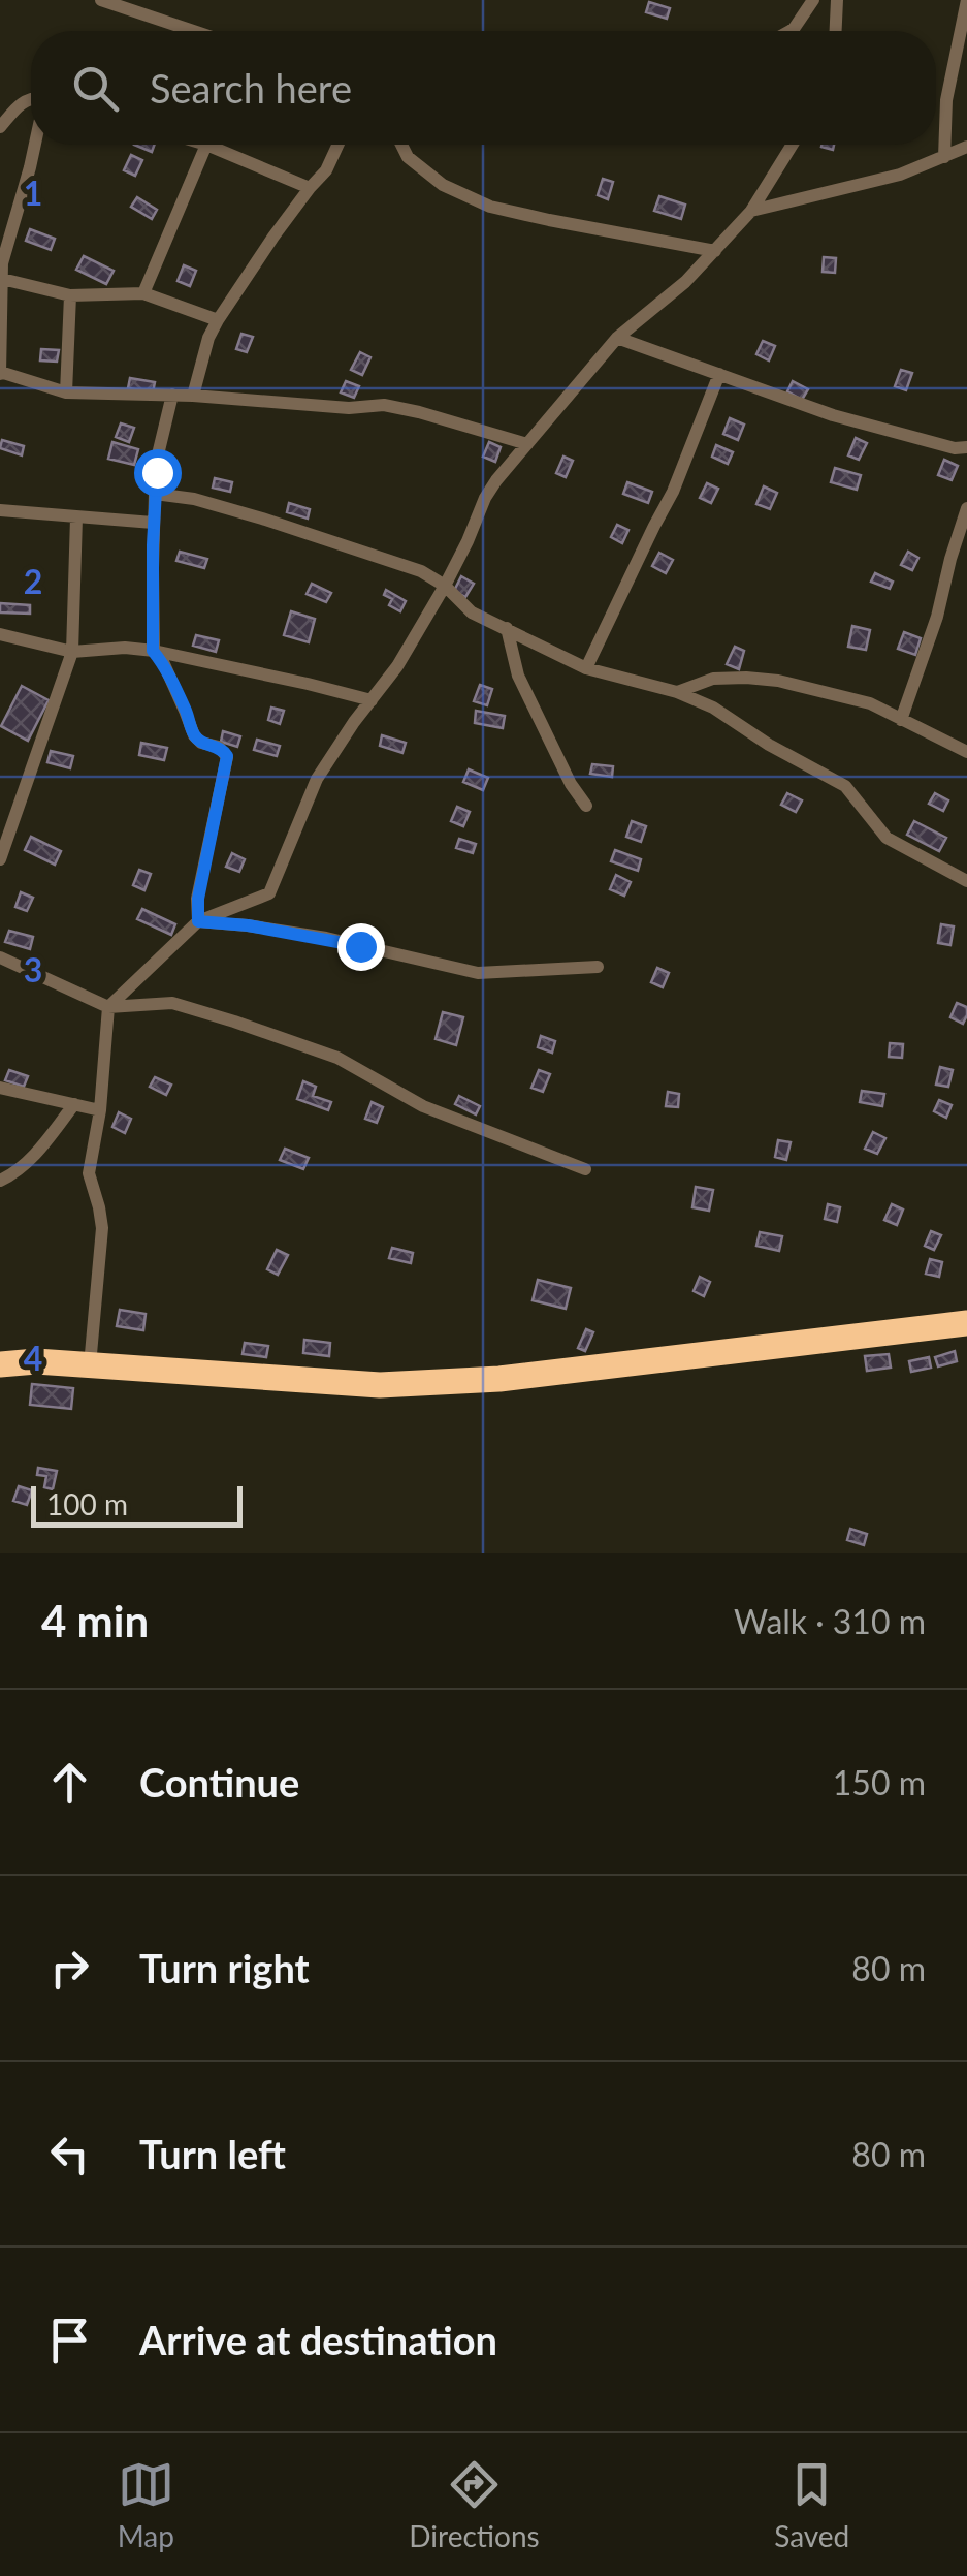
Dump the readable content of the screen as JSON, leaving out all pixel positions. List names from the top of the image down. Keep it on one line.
{"scale_bar":"100 m","page":{"search":"Search here","scale":"100 m","heading":["4 min","Walk · 310 m"],"list":[["Continue","150 m"],["Turn right","80 m"],["Turn left","80 m"],"Arrive at destination"],"nav":["Map","Directions","Saved"]},"grid":{"rows":["1","2","3","4"]}}
